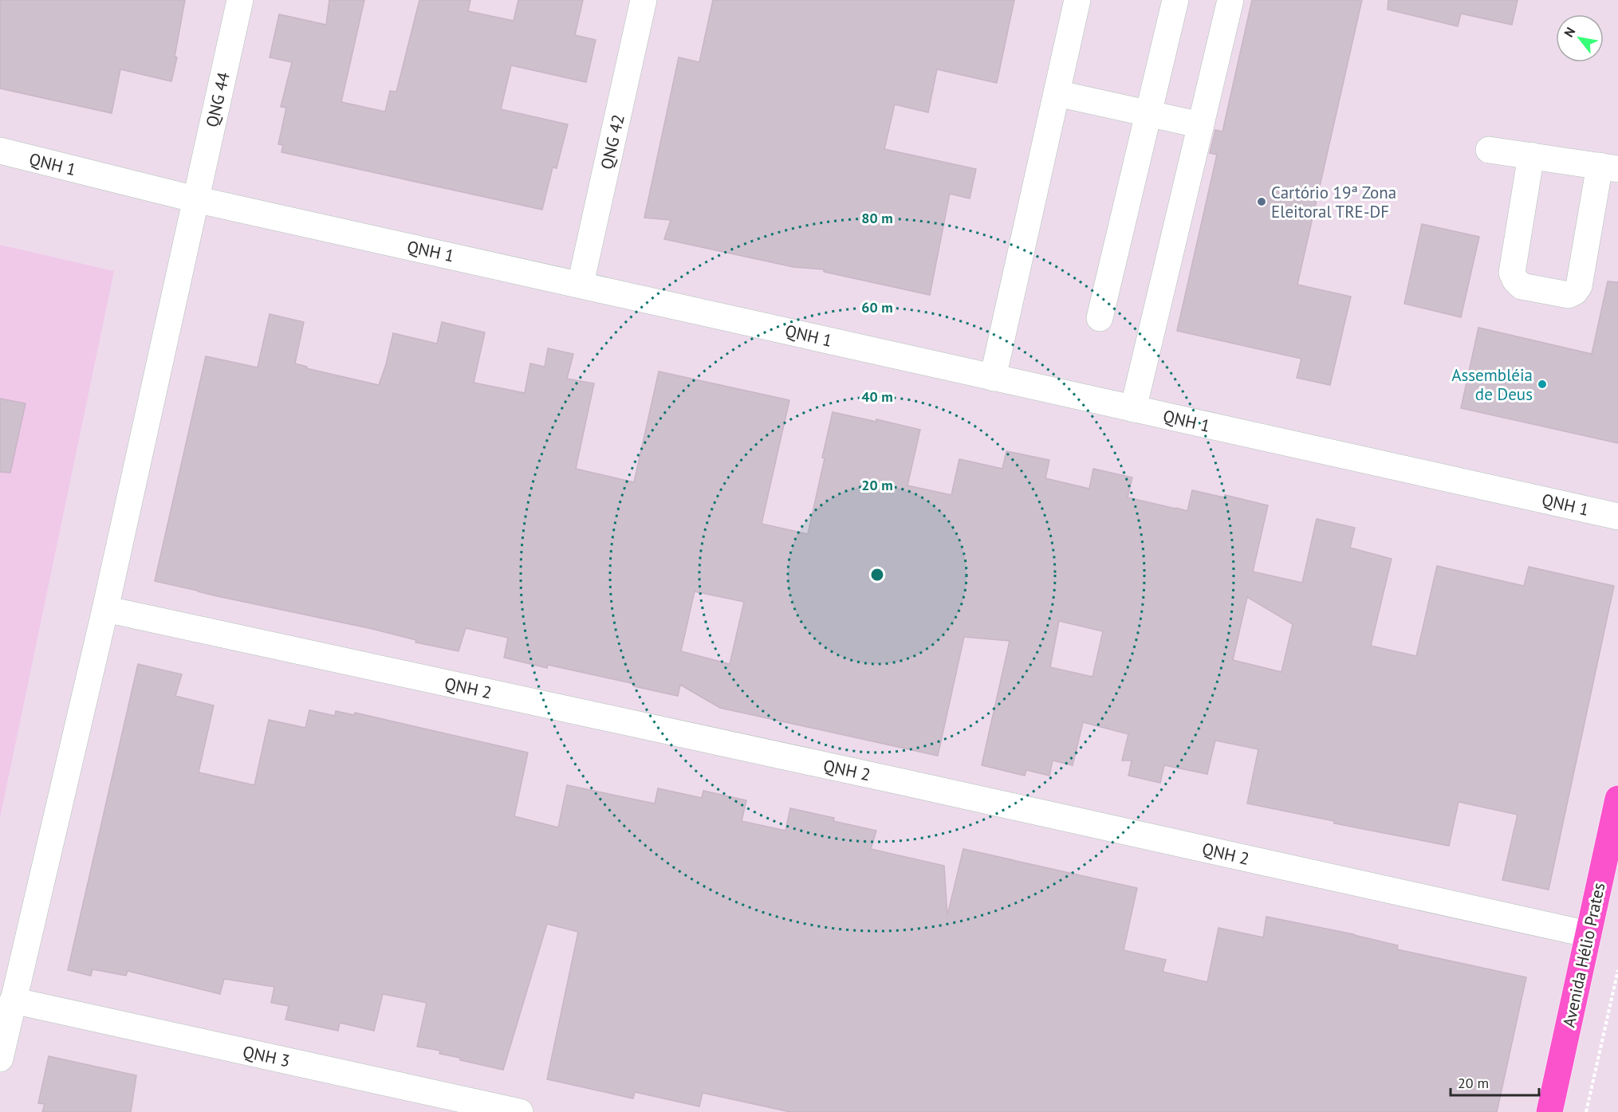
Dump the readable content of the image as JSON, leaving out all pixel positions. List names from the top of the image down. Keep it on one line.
{"streets":{"main road":["Avenida Hélio Prates"],"street":["QNG 44","QNG 42","QNH 1","QNH 2","QNH 3"]},"crossings":[["QNG 44","QNH 1"],["QNG 44","QNH 2"],["QNG 44","QNH 3"],["QNG 42","QNH 1"],["QNH 2","Avenida Hélio Prates"]],"places":["Cartório 19ª Zona Eleitoral TRE-DF","Assembléia de Deus"],"scale_bar":"20 m","north":"top left","rings":["80 m","60 m","40 m","20 m"]}
